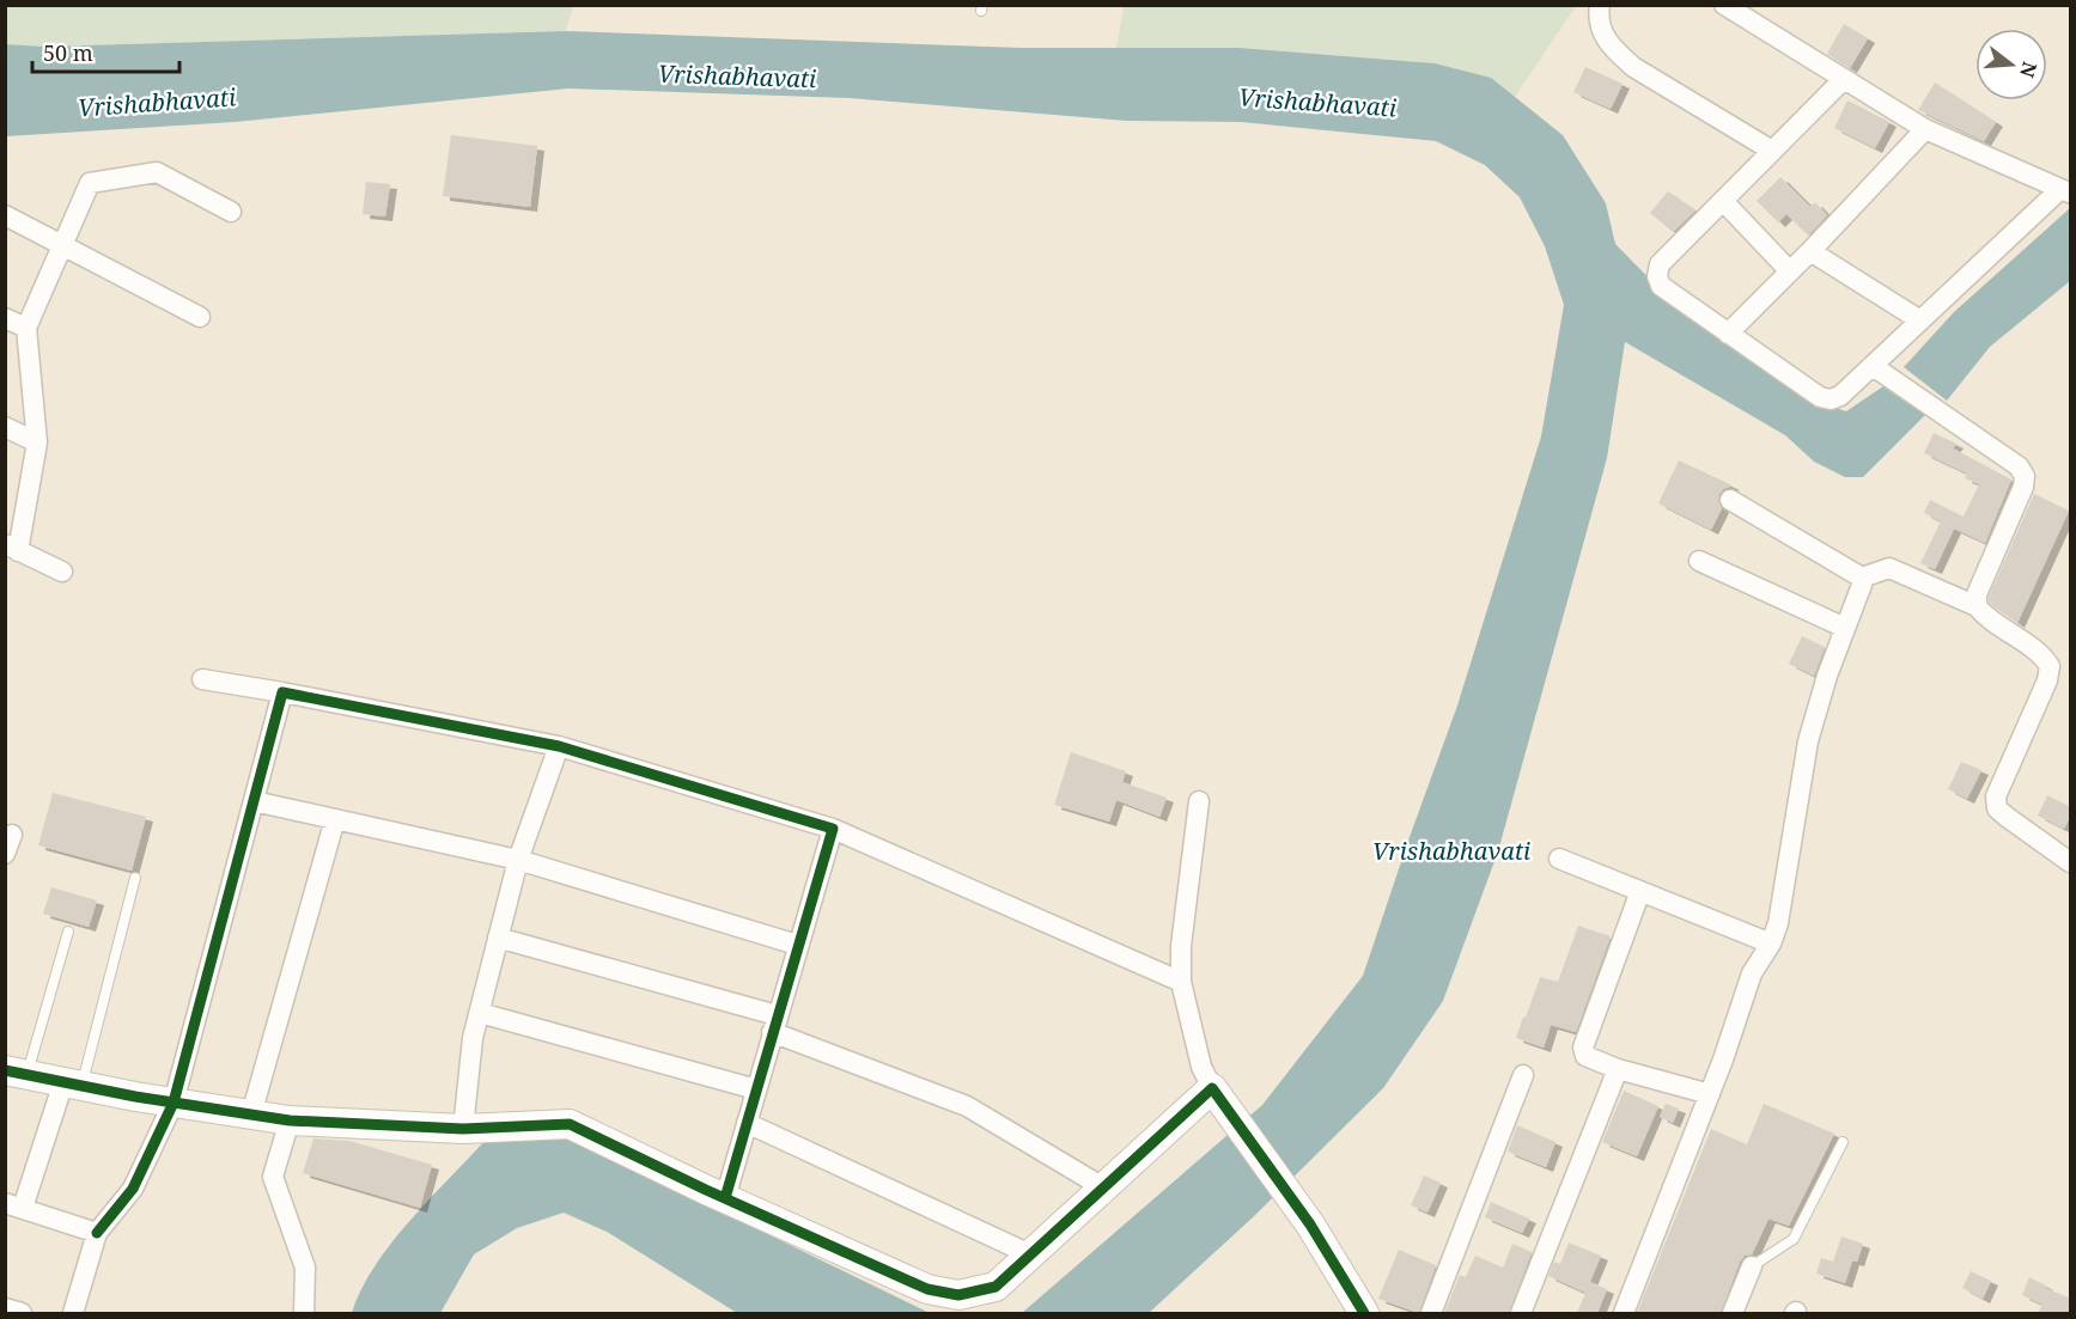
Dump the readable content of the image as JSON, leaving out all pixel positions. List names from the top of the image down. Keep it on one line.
{"water":["Vrishabhavati"],"scale_bar":"50 m","north":"right"}
